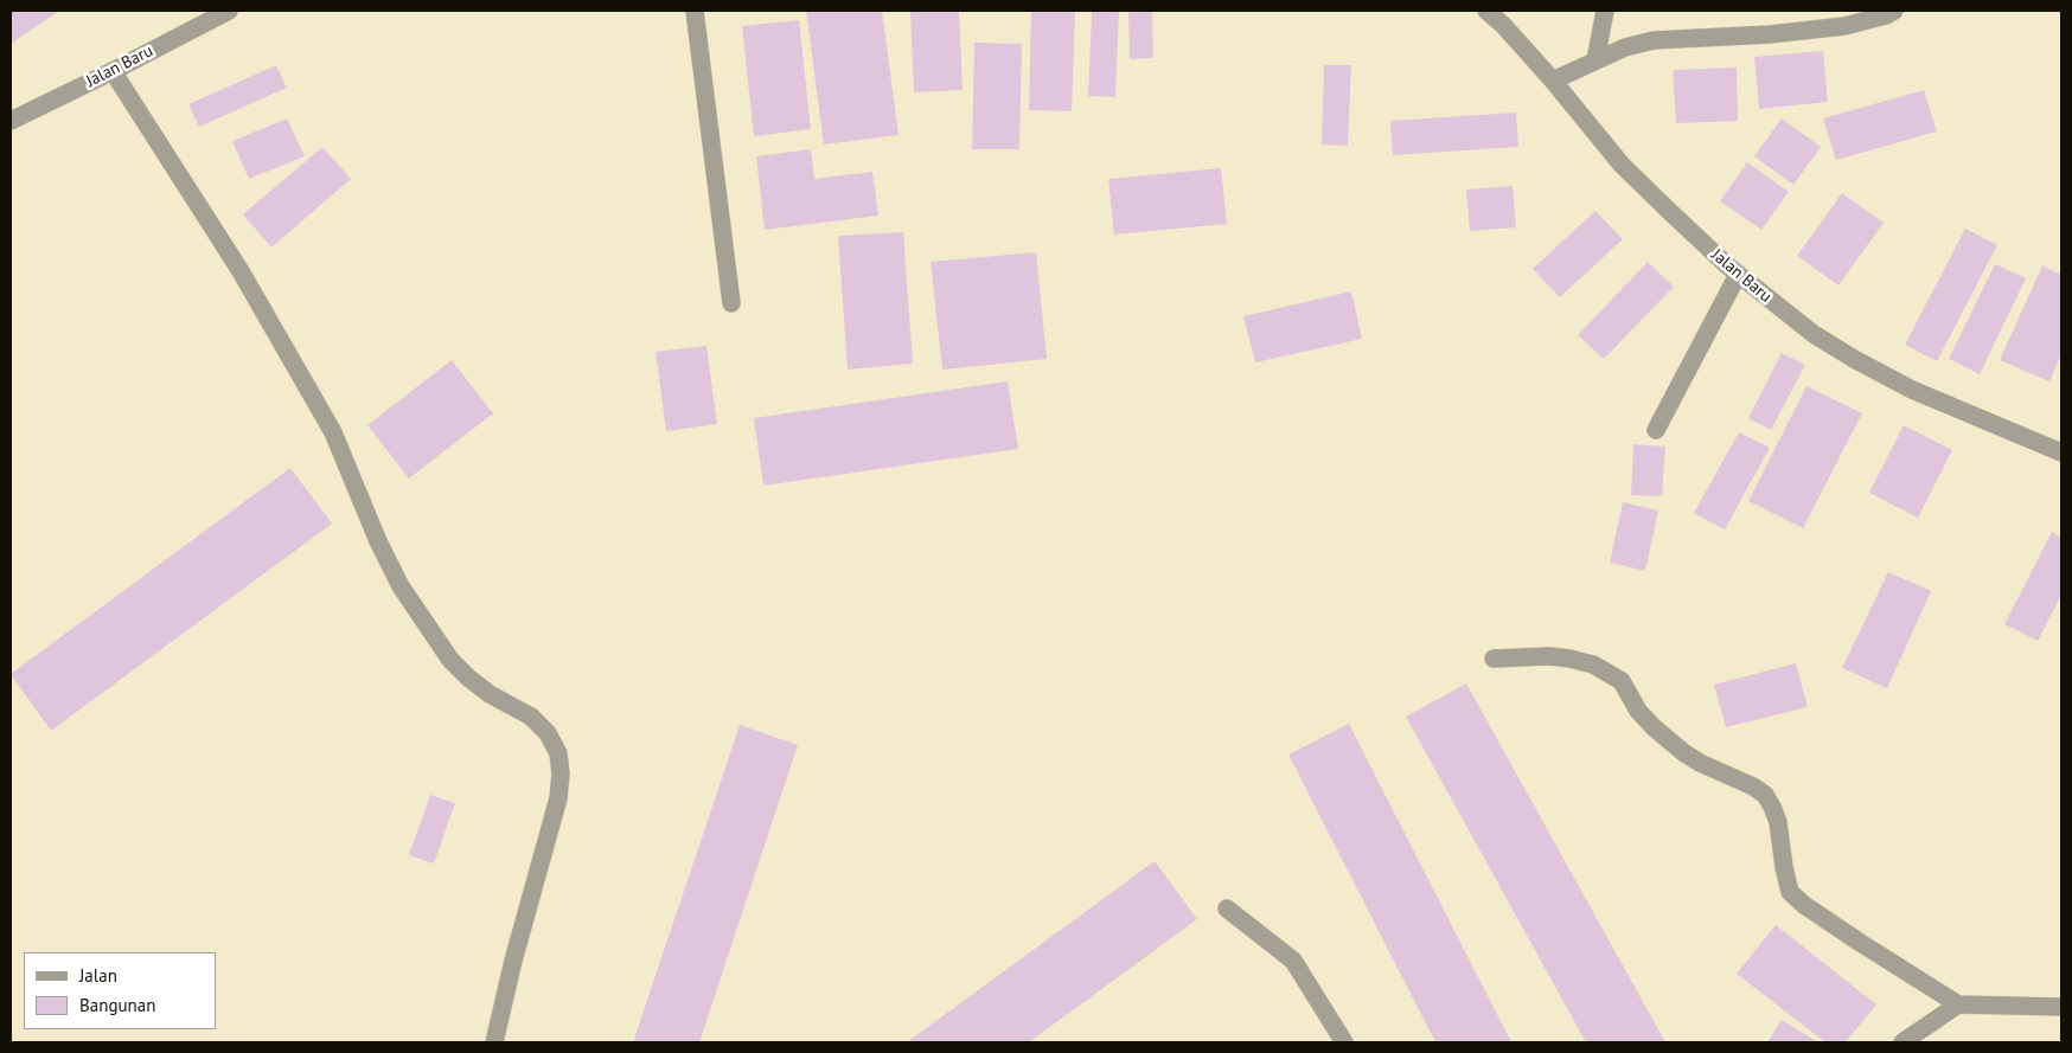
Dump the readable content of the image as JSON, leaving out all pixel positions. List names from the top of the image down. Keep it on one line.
{"streets":{"street":["Jalan Baru"]},"legend":["Jalan","Bangunan"]}
